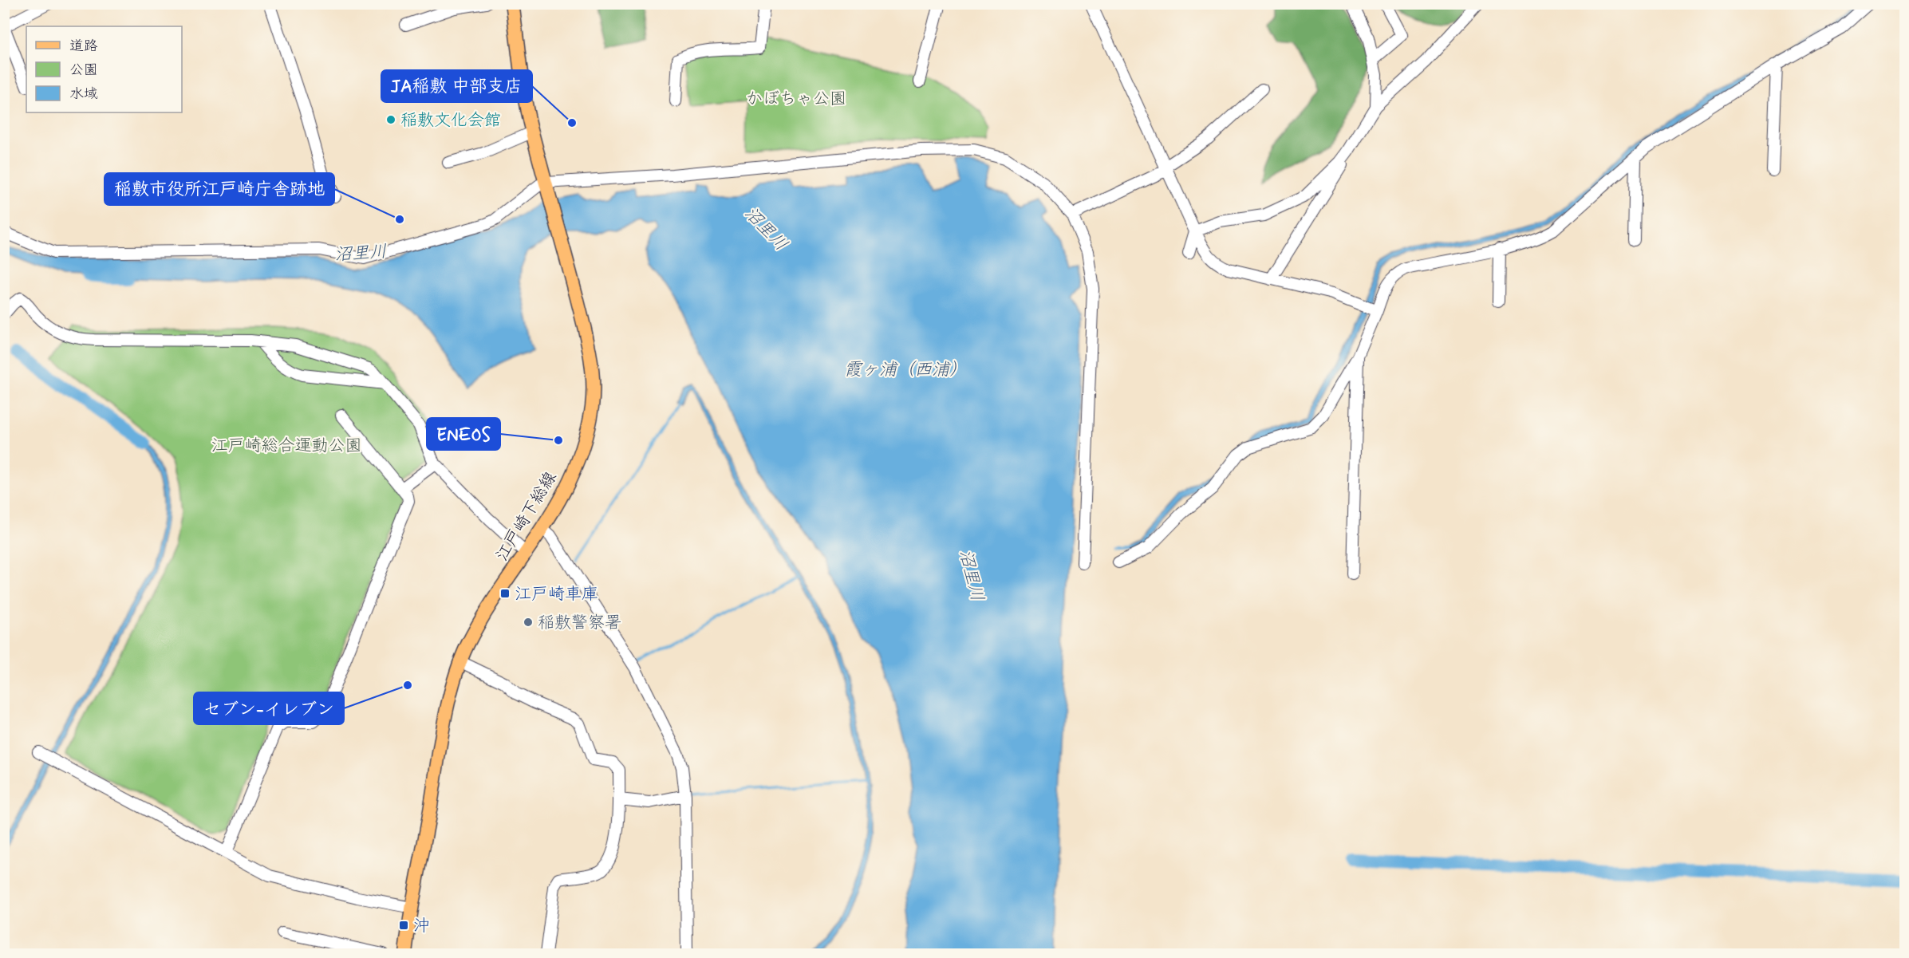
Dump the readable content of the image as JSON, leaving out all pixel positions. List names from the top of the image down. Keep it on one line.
{"streets":{"main road":["江戸崎下総線"]},"water":["沼里川","霞ヶ浦（西浦）"],"parks":["かぼちゃ公園","江戸崎総合運動公園"],"places":{"other":["稲敷文化会館","JA稲敷 中部支店","稲敷市役所江戸崎庁舎跡地","ENEOS","稲敷警察署","セブン-イレブン"],"transit":["江戸崎車庫","沖"]},"legend":["道路","公園","水域"]}
